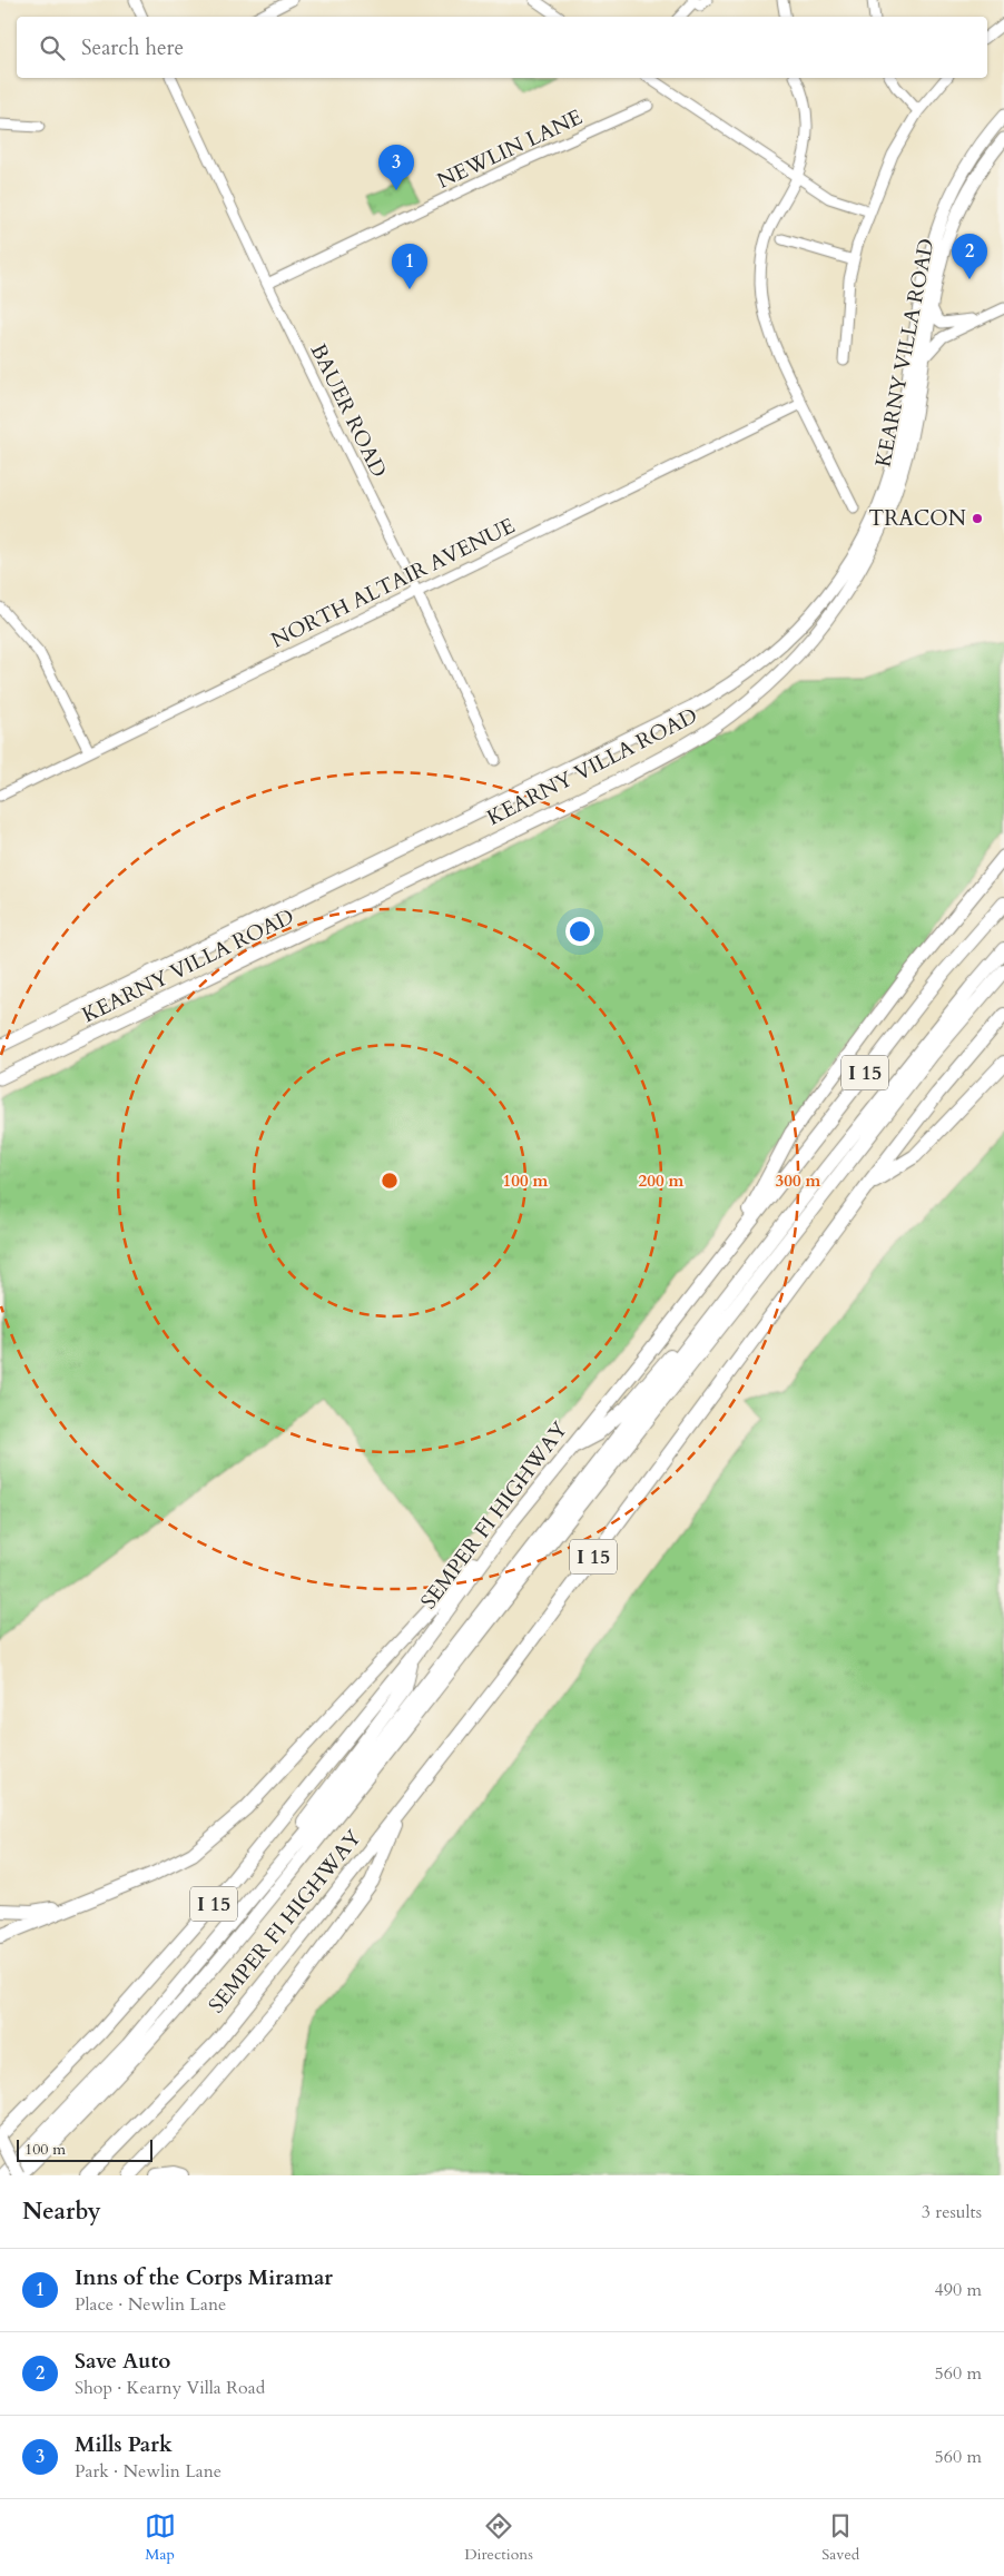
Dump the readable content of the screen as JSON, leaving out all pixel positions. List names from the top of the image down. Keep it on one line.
{"streets":{"highway":["I 15","SEMPER FI HIGHWAY"],"main road":["KEARNY VILLA ROAD"],"street":["NEWLIN LANE","BAUER ROAD","NORTH ALTAIR AVENUE"]},"crossings":[["NEWLIN LANE","BAUER ROAD"],["BAUER ROAD","NORTH ALTAIR AVENUE"]],"places":["TRACON"],"scale_bar":"100 m","page":{"search":"Search here","pins":["3","2","1"],"scale":"100 m","heading":["Nearby","3 results"],"list":[{"mark":"1","name":"Inns of the Corps Miramar","note":"Place · Newlin Lane","value":"490 m"},{"mark":"2","name":"Save Auto","note":"Shop · Kearny Villa Road","value":"560 m"},{"mark":"3","name":"Mills Park","note":"Park · Newlin Lane","value":"560 m"}],"nav":["Map","Directions","Saved"]},"rings":["100 m","200 m","300 m"]}
